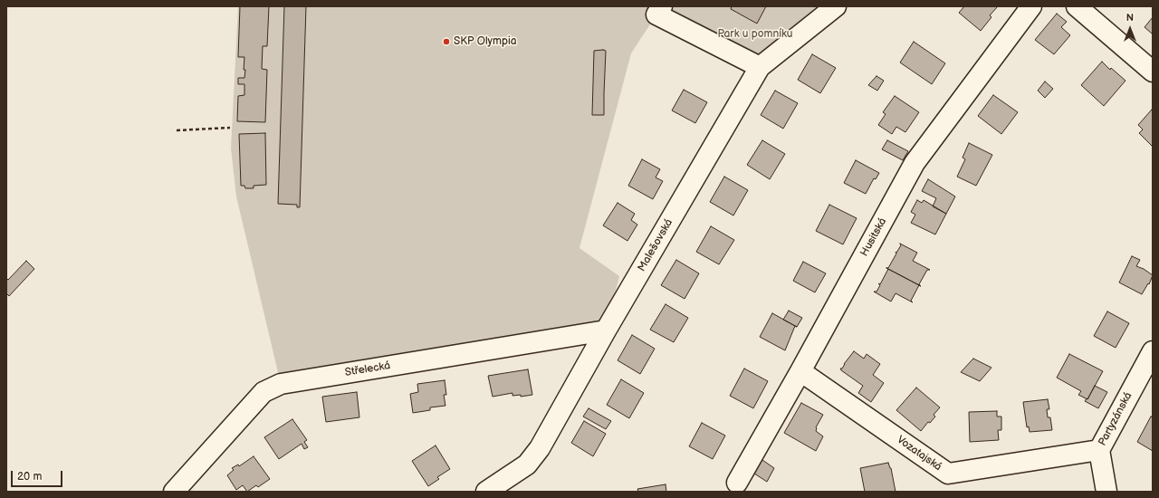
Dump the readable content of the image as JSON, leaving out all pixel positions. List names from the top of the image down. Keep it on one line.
{"streets":{"street":["Husitská","Malešovská","Střelecká","Partyzánská","Vozatajská"]},"crossings":[["Husitská","Vozatajská"],["Malešovská","Střelecká"],["Partyzánská","Vozatajská"]],"parks":["Park u pomníku"],"places":["SKP Olympia"],"scale_bar":"20 m","north":"top"}
